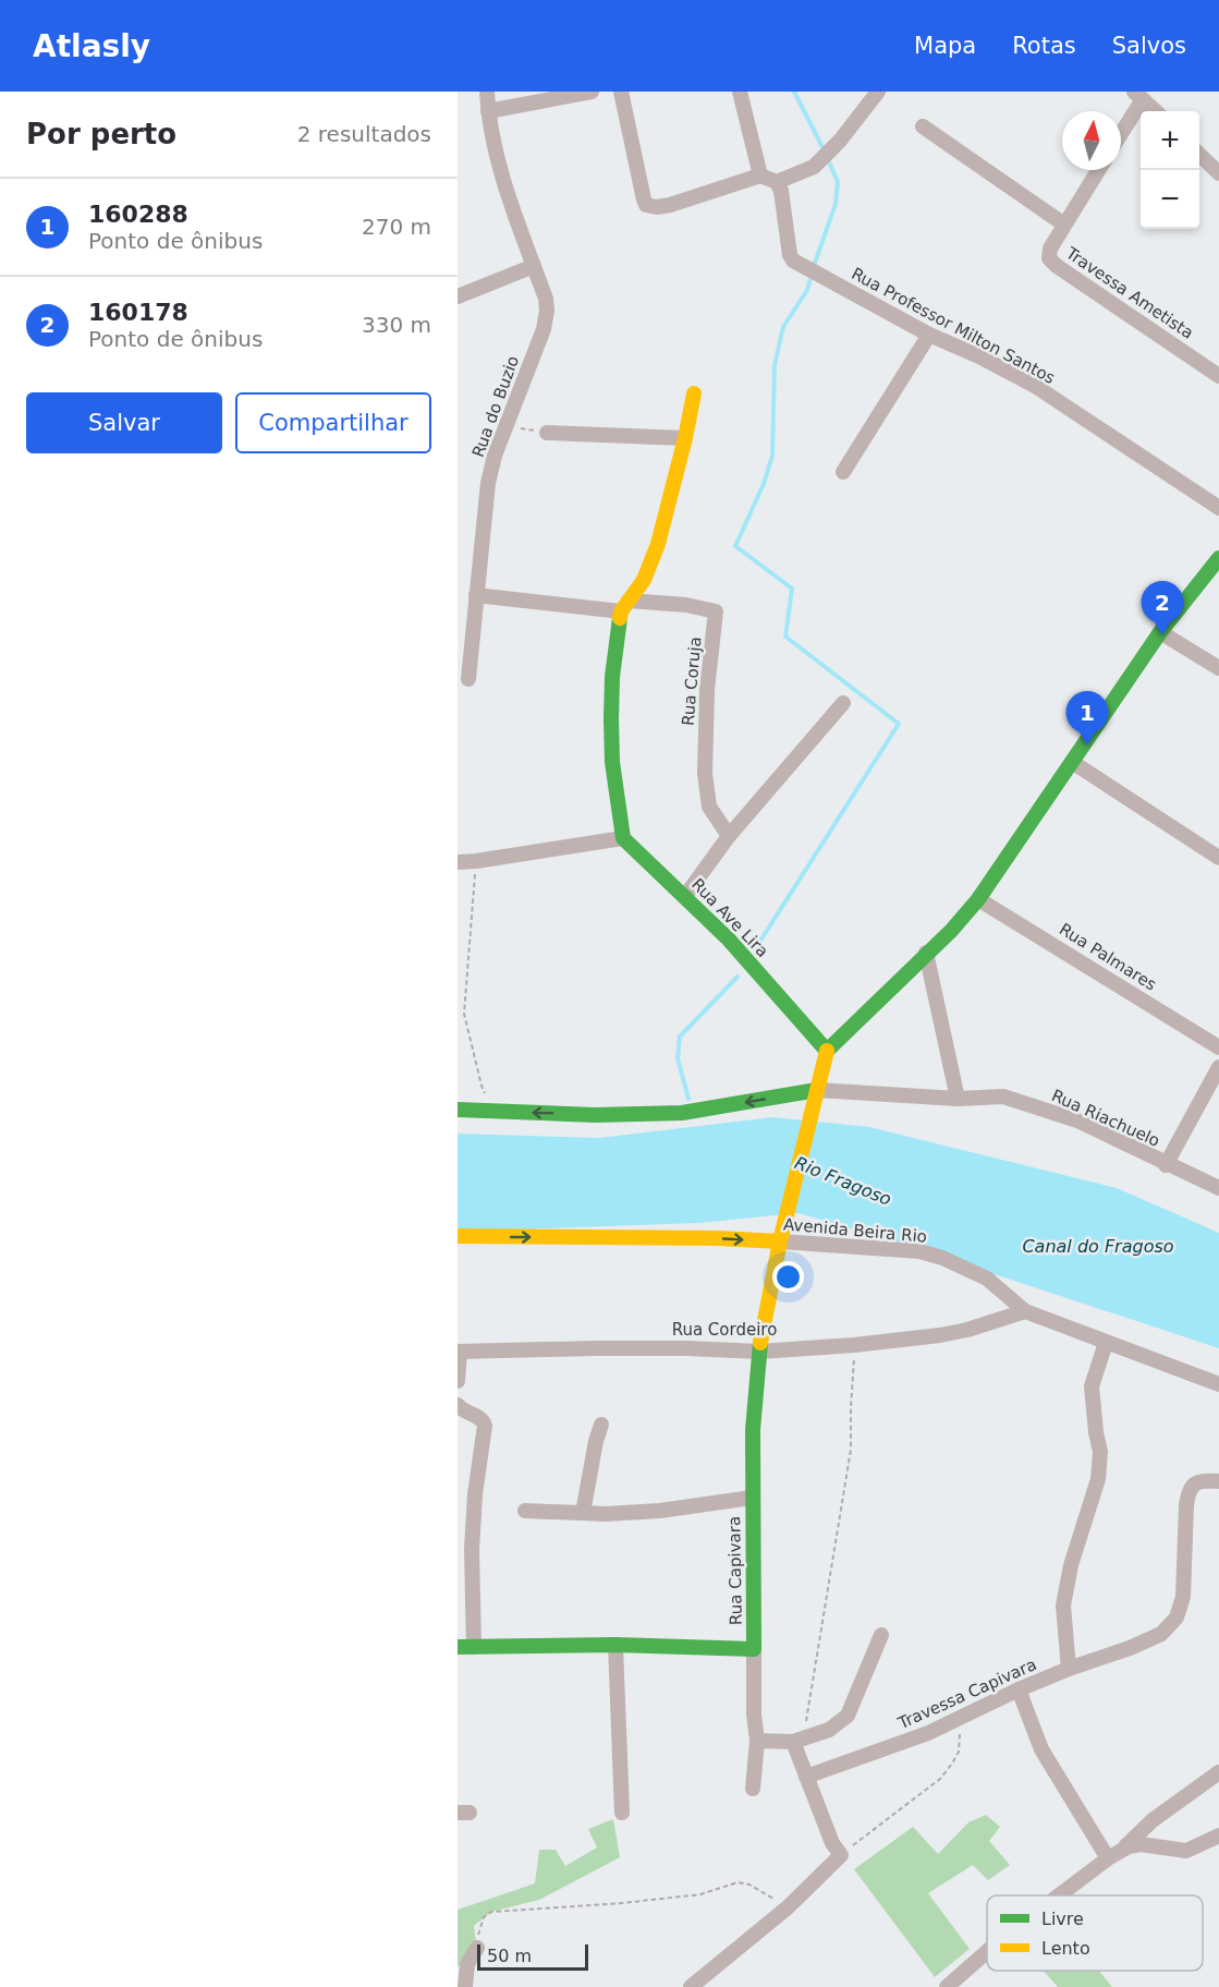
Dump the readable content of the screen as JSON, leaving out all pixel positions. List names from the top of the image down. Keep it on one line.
{"streets":{"main road":["Rua Ave Lira","Avenida Beira Rio","Rua Capivara"],"street":["Travessa Ametista","Rua Professor Milton Santos","Rua do Buzio","Rua Coruja","Rua Palmares","Rua Riachuelo","Rua Cordeiro","Travessa Capivara"]},"crossings":[["Avenida Beira Rio","Rua Cordeiro"],["Avenida Beira Rio","Rua Capivara"],["Rua Cordeiro","Rua Capivara"]],"water":["Rio Fragoso","Canal do Fragoso"],"legend":["Livre","Lento"],"scale_bar":"50 m","north":"top","page":{"header":"Atlasly","nav":["Mapa","Rotas","Salvos"],"heading":["Por perto","2 resultados"],"map_buttons":["+","−"],"list":[{"mark":"1","name":"160288","note":"Ponto de ônibus","value":"270 m"},{"mark":"2","name":"160178","note":"Ponto de ônibus","value":"330 m"}],"buttons":["Salvar","Compartilhar"],"pins":["2","1"],"scale":"50 m"}}
